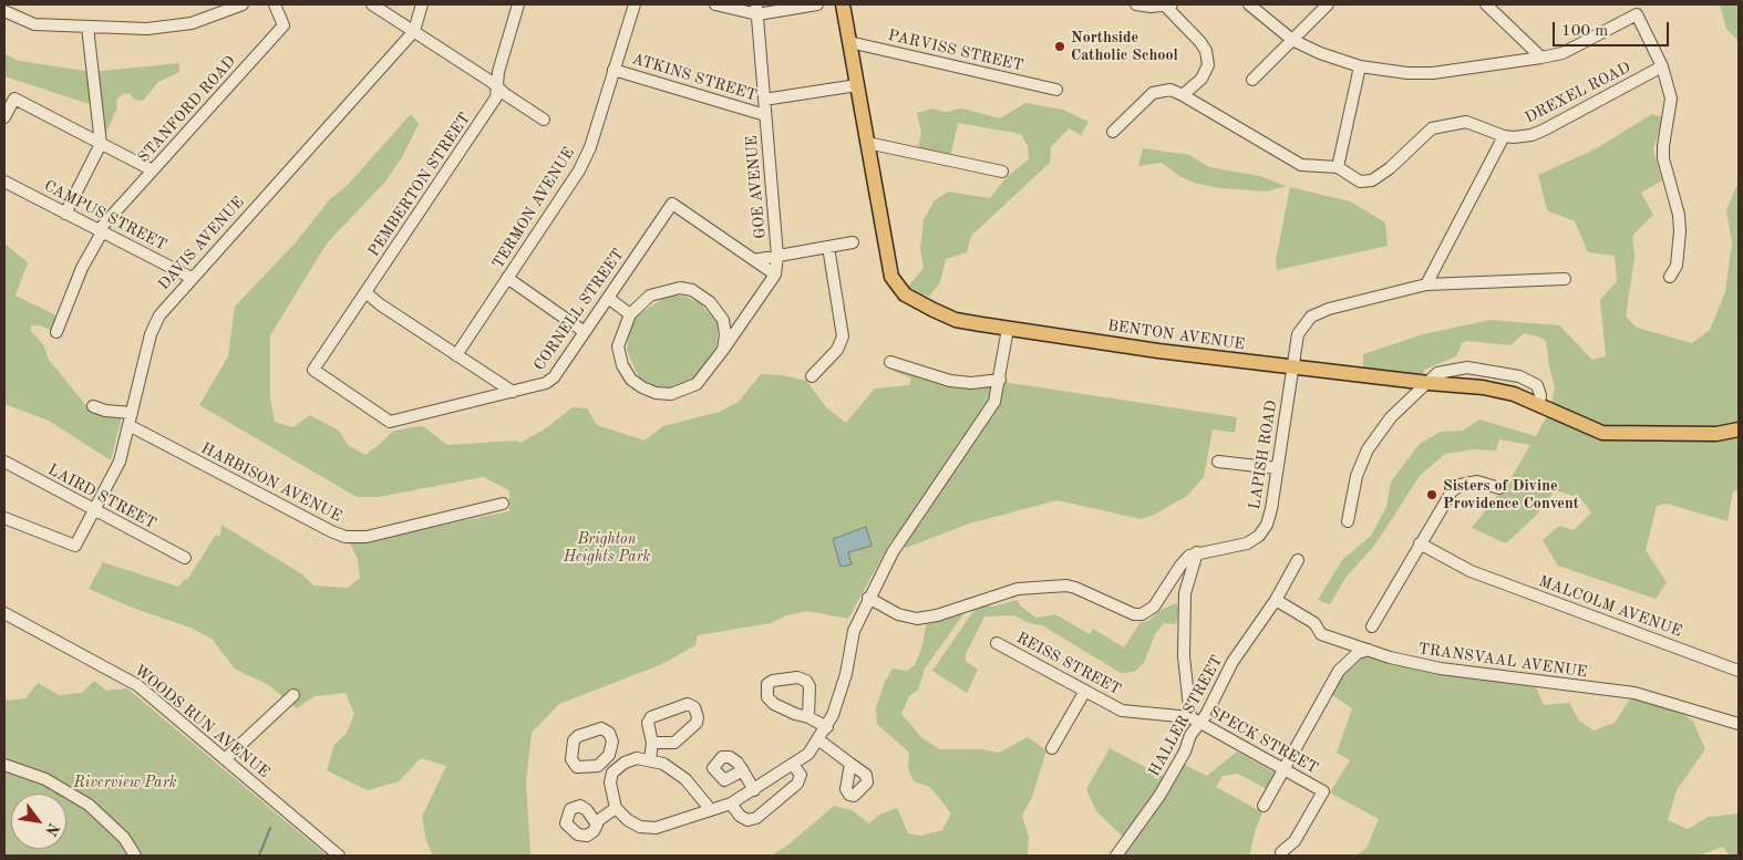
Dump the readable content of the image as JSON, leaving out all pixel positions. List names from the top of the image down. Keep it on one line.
{"streets":{"main road":["BENTON AVENUE"],"street":["PARVISS STREET","ATKINS STREET","DREXEL ROAD","STANFORD ROAD","PEMBERTON STREET","GOE AVENUE","TERMON AVENUE","CAMPUS STREET","DAVIS AVENUE","CORNELL STREET","LAPISH ROAD","HARBISON AVENUE","LAIRD STREET","MALCOLM AVENUE","TRANSVAAL AVENUE","REISS STREET","HALLER STREET","WOODS RUN AVENUE","SPECK STREET"]},"crossings":[["PARVISS STREET","BENTON AVENUE"],["ATKINS STREET","GOE AVENUE"],["ATKINS STREET","TERMON AVENUE"],["ATKINS STREET","BENTON AVENUE"],["STANFORD ROAD","CAMPUS STREET"],["PEMBERTON STREET","CORNELL STREET"],["CAMPUS STREET","DAVIS AVENUE"],["DAVIS AVENUE","HARBISON AVENUE"],["DAVIS AVENUE","LAIRD STREET"],["BENTON AVENUE","LAPISH ROAD"],["LAPISH ROAD","SPECK STREET"],["TRANSVAAL AVENUE","HALLER STREET"],["REISS STREET","HALLER STREET"],["REISS STREET","SPECK STREET"],["HALLER STREET","SPECK STREET"]],"parks":["Brighton Heights Park","Riverview Park"],"places":["Northside Catholic School","Sisters of Divine Providence Convent"],"scale_bar":"100 m","north":"bottom right"}
